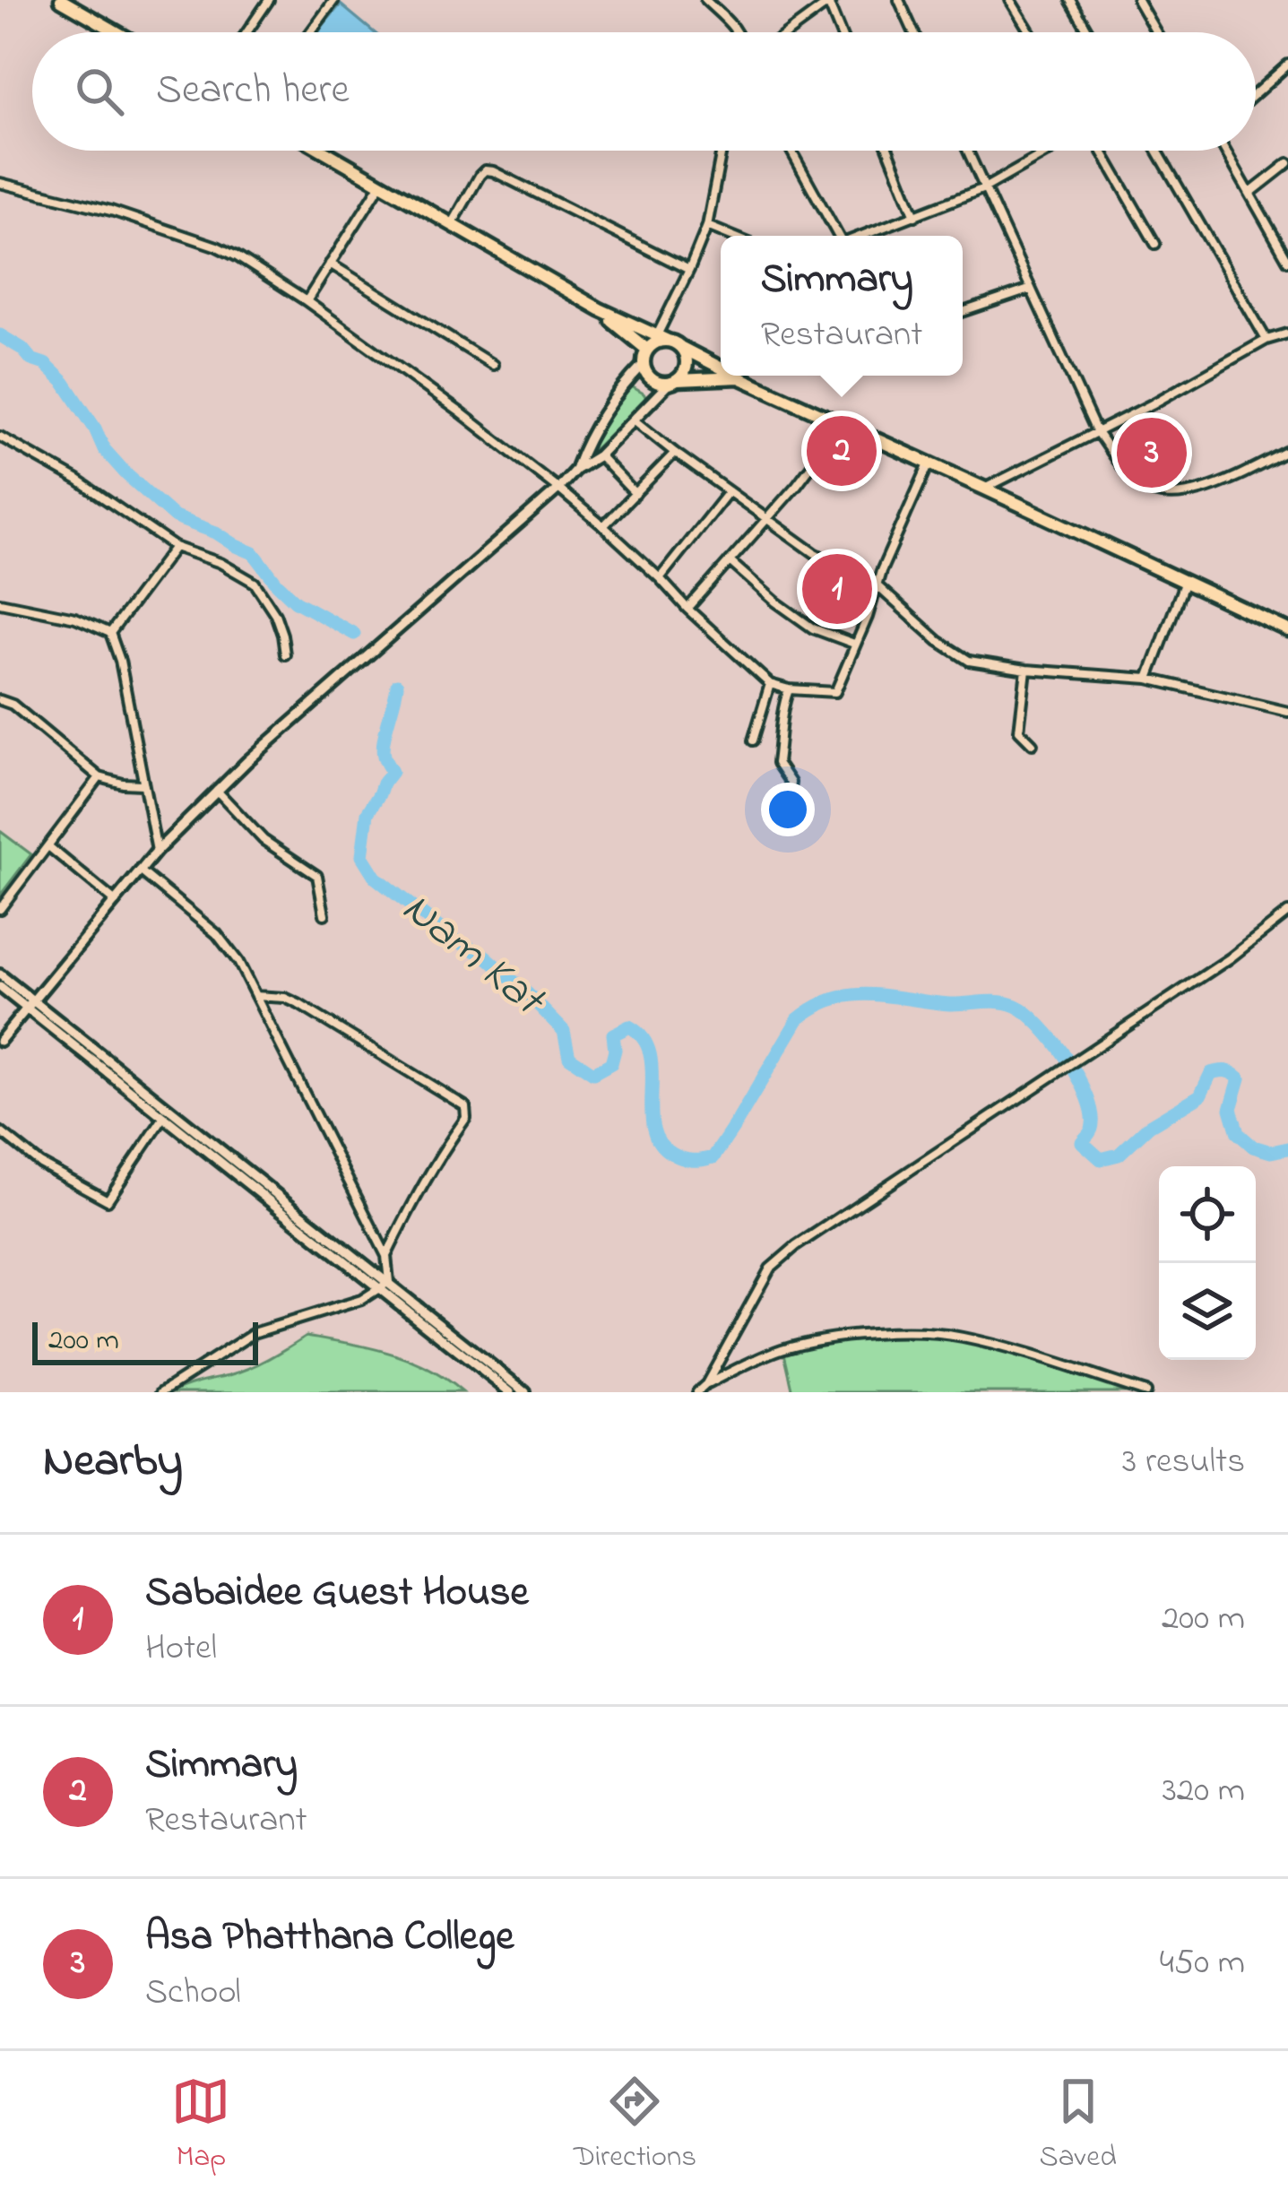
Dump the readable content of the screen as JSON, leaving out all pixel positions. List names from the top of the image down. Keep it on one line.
{"water":["Nam Kat"],"scale_bar":"200 m","page":{"search":"Search here","popup":["Simmary","Restaurant"],"pins":["2","3","1"],"scale":"200 m","heading":["Nearby","3 results"],"list":[{"mark":"1","name":"Sabaidee Guest House","note":"Hotel","value":"200 m"},{"mark":"2","name":"Simmary","note":"Restaurant","value":"320 m"},{"mark":"3","name":"Asa Phatthana College","note":"School","value":"450 m"}],"nav":["Map","Directions","Saved"]}}
